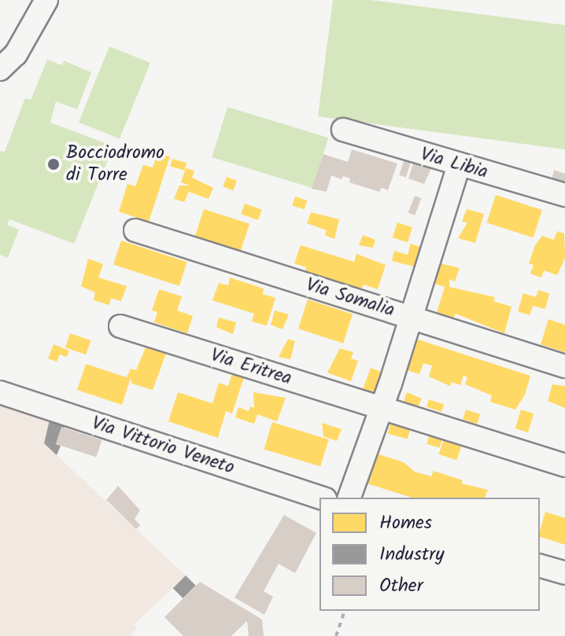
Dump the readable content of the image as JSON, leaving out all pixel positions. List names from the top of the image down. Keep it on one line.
{"streets":{"street":["Via Libia","Via Somalia","Via Eritrea","Via Vittorio Veneto"]},"places":["Bocciodromo di Torre"],"legend":["Homes","Industry","Other"]}
